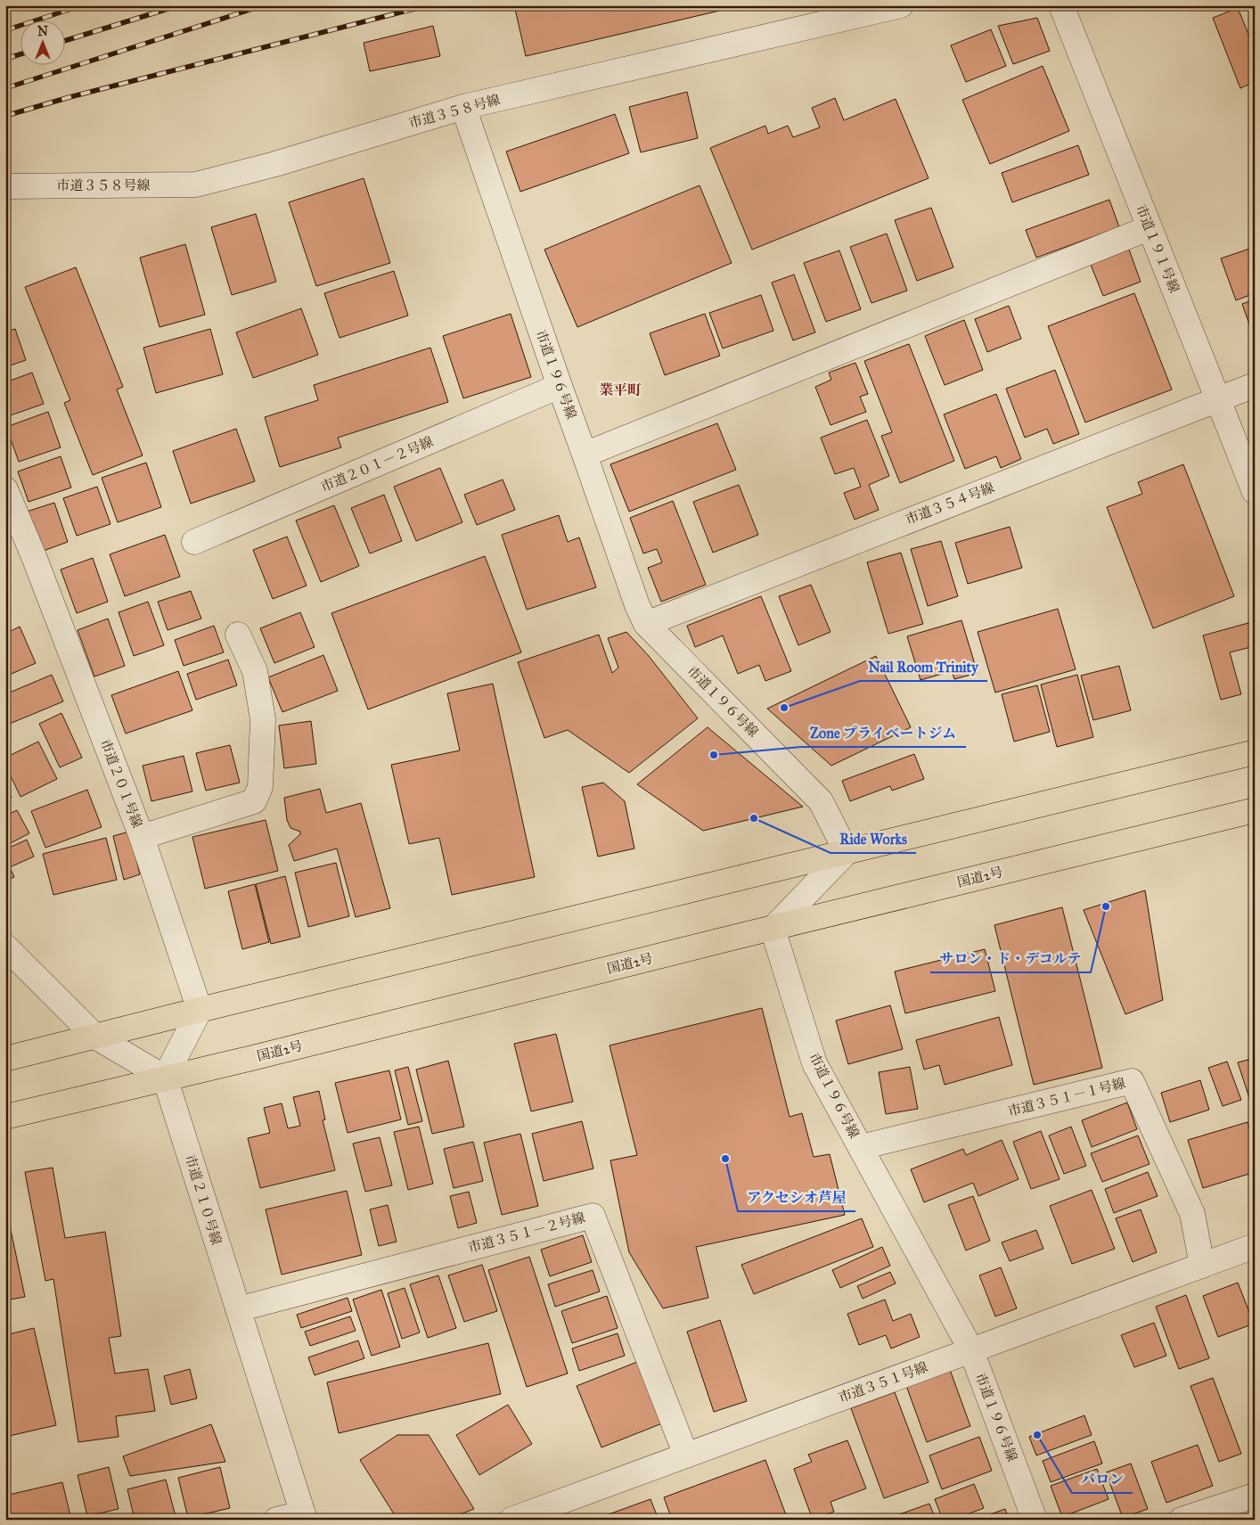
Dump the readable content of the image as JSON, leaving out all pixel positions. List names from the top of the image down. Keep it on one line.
{"streets":{"highway":["国道2号"],"street":["市道３５８号線","市道１９１号線","市道１９６号線","市道２０１－２号線","市道３５４号線","市道２０１号線","市道３５１－１号線","市道２１０号線","市道３５１－２号線","市道３５１号線"]},"crossings":[["市道３５８号線","市道１９６号線"],["市道１９１号線","市道３５４号線"],["市道１９６号線","市道２０１－２号線"],["市道１９６号線","市道３５４号線"],["市道１９６号線","国道2号"],["市道１９６号線","市道３５１－１号線"],["市道１９６号線","市道３５１号線"],["国道2号","市道２１０号線"],["市道３５１－１号線","市道３５１号線"],["市道２１０号線","市道３５１－２号線"],["市道３５１－２号線","市道３５１号線"]],"districts":["業平町"],"places":["Nail Room Trinity","Zone プライベートジム","Ride Works","サロン・ド・デコルテ","アクセシオ芦屋","バロン"],"north":"top"}
